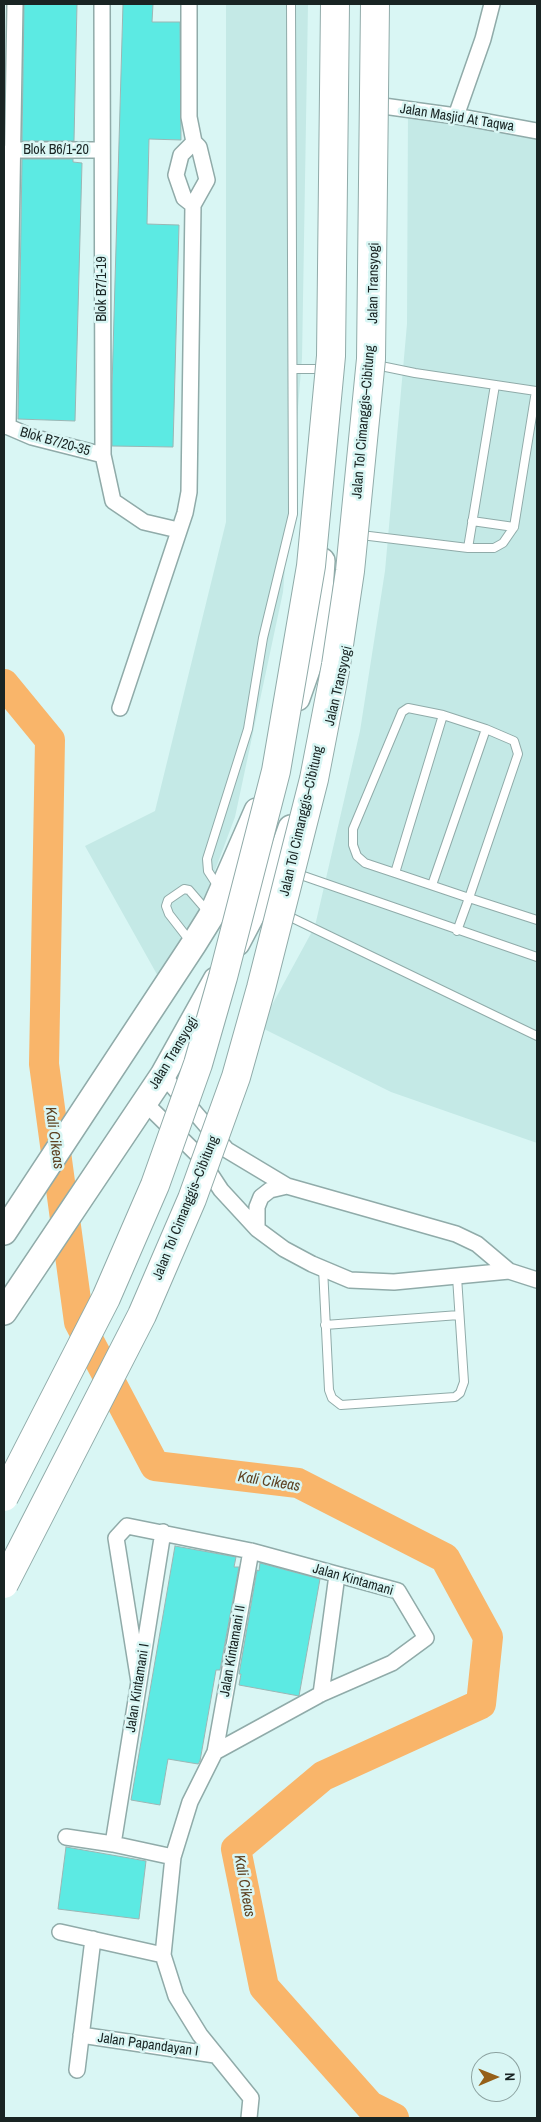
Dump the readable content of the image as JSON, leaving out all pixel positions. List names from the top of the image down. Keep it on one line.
{"streets":{"highway":["Jalan Transyogi","Jalan Tol Cimanggis–Cibitung"],"street":["Jalan Masjid At Taqwa","Blok B6/1-20","Blok B7/1-19","Blok B7/20-35","Jalan Kintamani","Jalan Kintamani II","Jalan Kintamani I","Jalan Papandayan I"]},"crossings":[["Jalan Masjid At Taqwa","Jalan Transyogi"],["Blok B6/1-20","Blok B7/1-19"],["Jalan Transyogi","Jalan Tol Cimanggis–Cibitung"],["Blok B7/1-19","Blok B7/20-35"],["Jalan Kintamani","Jalan Kintamani II"],["Jalan Kintamani","Jalan Kintamani I"]],"water":["Kali Cikeas"],"north":"right"}
